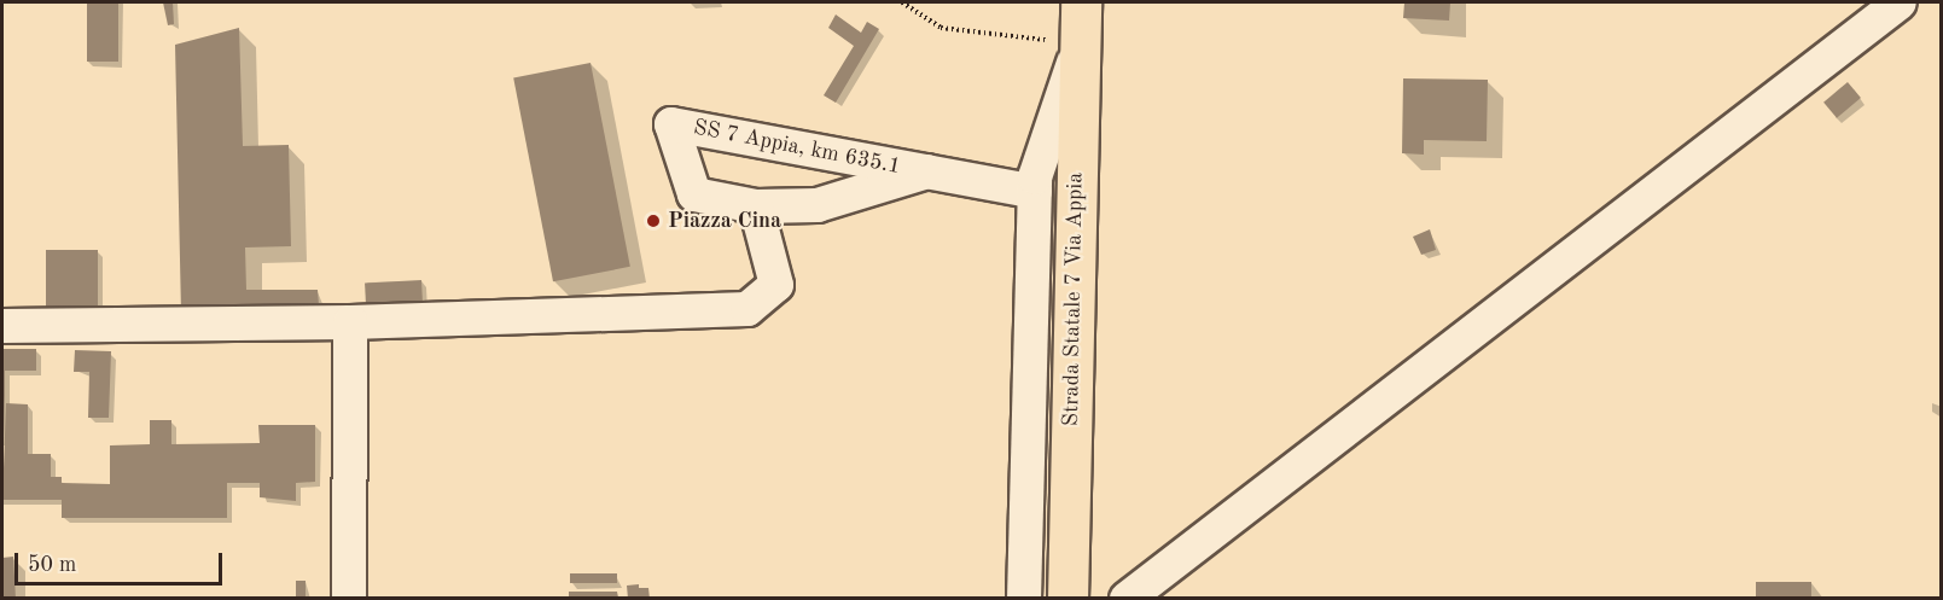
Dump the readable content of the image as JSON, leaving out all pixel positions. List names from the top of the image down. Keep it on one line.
{"streets":{"main road":["Strada Statale 7 Via Appia"],"street":["SS 7 Appia, km 635.1"]},"places":["Piazza Cina"],"scale_bar":"50 m"}
